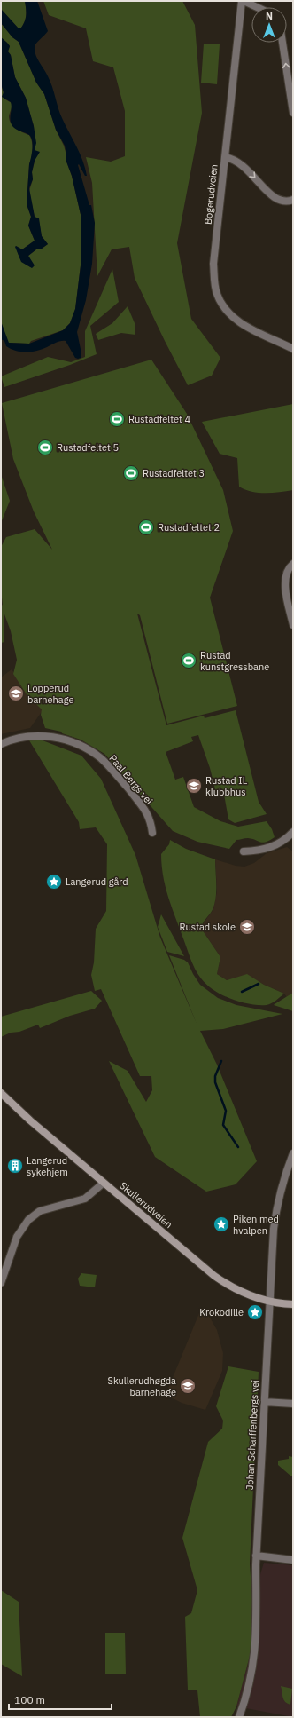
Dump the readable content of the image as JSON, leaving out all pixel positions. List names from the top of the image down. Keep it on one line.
{"streets":{"main road":["Skullerudveien"],"street":["Bogerudveien","Paal Bergs vei","Johan Scharffenbergs vei"]},"crossings":[["Skullerudveien","Johan Scharffenbergs vei"]],"places":{"sports":["Rustadfeltet 4","Rustadfeltet 5","Rustadfeltet 3","Rustadfeltet 2","Rustad kunstgressbane"],"school or university":["Lopperud barnehage","Rustad IL klubbhus","Rustad skole","Skullerudhøgda barnehage"],"place":["Langerud gård","Piken med hvalpen","Krokodille"],"building":["Langerud sykehjem"]},"scale_bar":"100 m","north":"top"}
